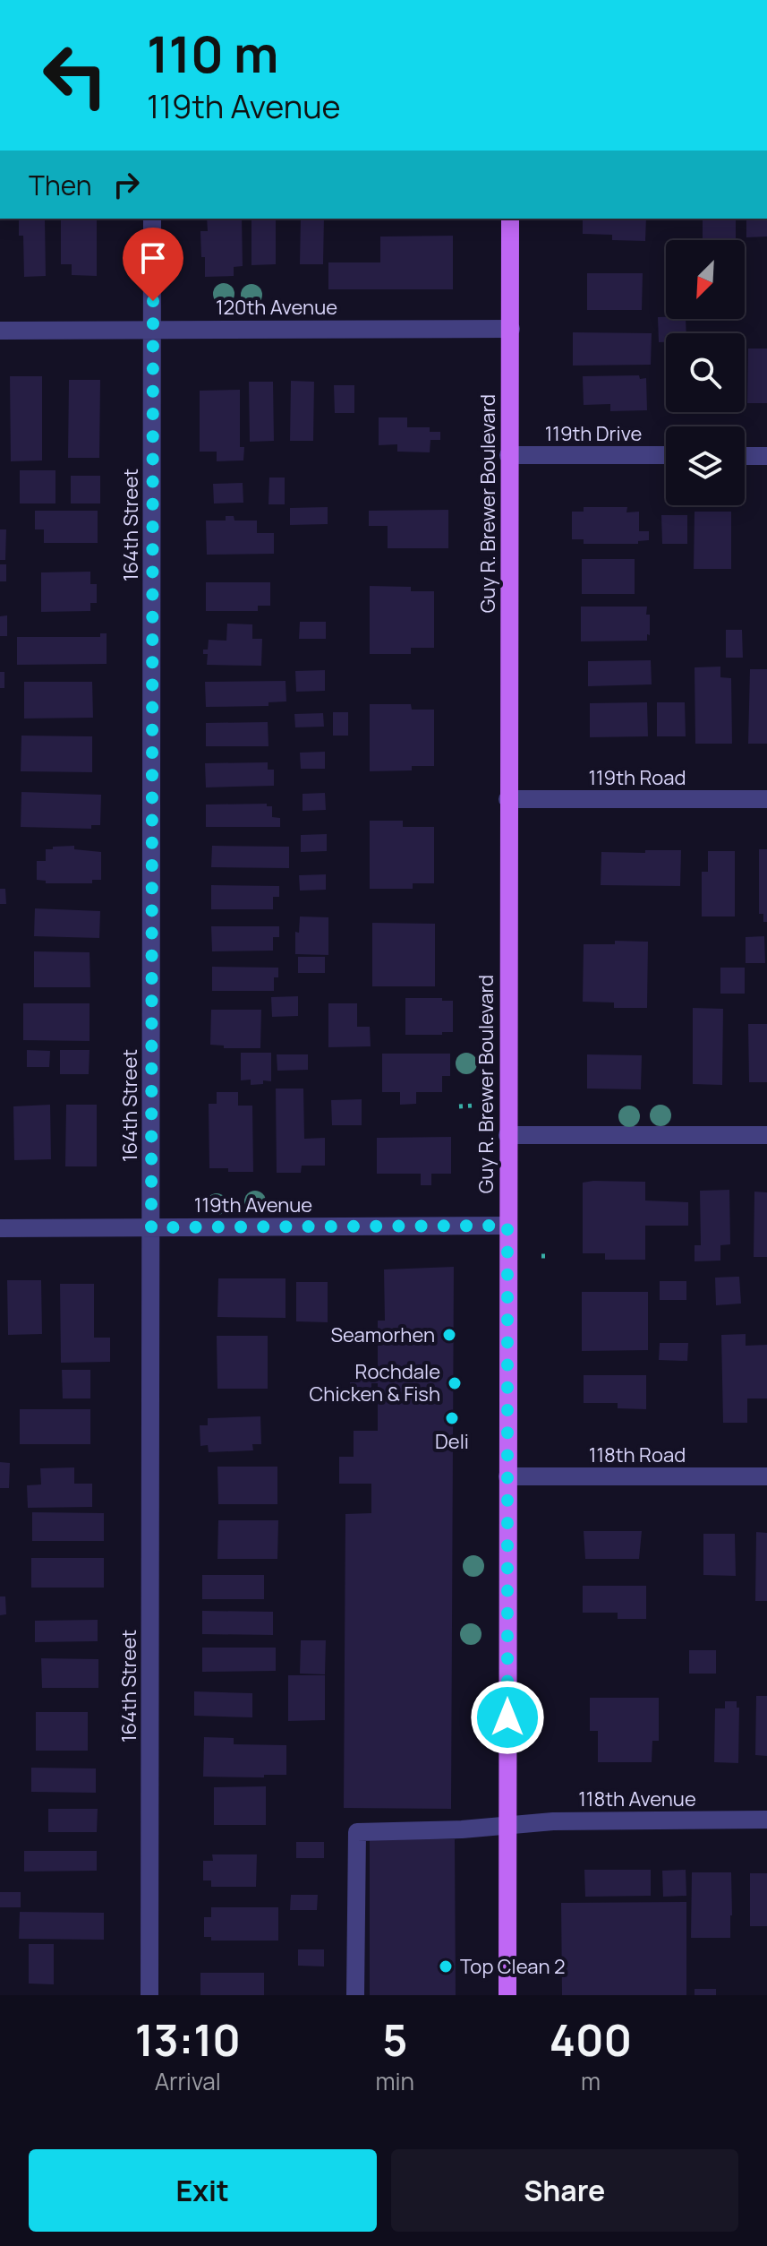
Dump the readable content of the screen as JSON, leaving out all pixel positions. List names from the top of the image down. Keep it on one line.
{"streets":{"main road":["Guy R. Brewer Boulevard"],"street":["120th Avenue","119th Drive","164th Street","119th Road","119th Avenue","118th Road","118th Avenue"]},"crossings":[["120th Avenue","Guy R. Brewer Boulevard"],["120th Avenue","164th Street"],["119th Drive","Guy R. Brewer Boulevard"],["Guy R. Brewer Boulevard","119th Road"],["Guy R. Brewer Boulevard","119th Avenue"],["Guy R. Brewer Boulevard","118th Road"],["Guy R. Brewer Boulevard","118th Avenue"],["164th Street","119th Avenue"]],"places":["Seamorhen","Rochdale Chicken & Fish","Deli","Top Clean 2"],"north":"bottom left","page":{"turn":["110 m","119th Avenue"],"then":"Then","eta":["13:10","Arrival","5","min","400","m"],"buttons":["Exit","Share"]}}
